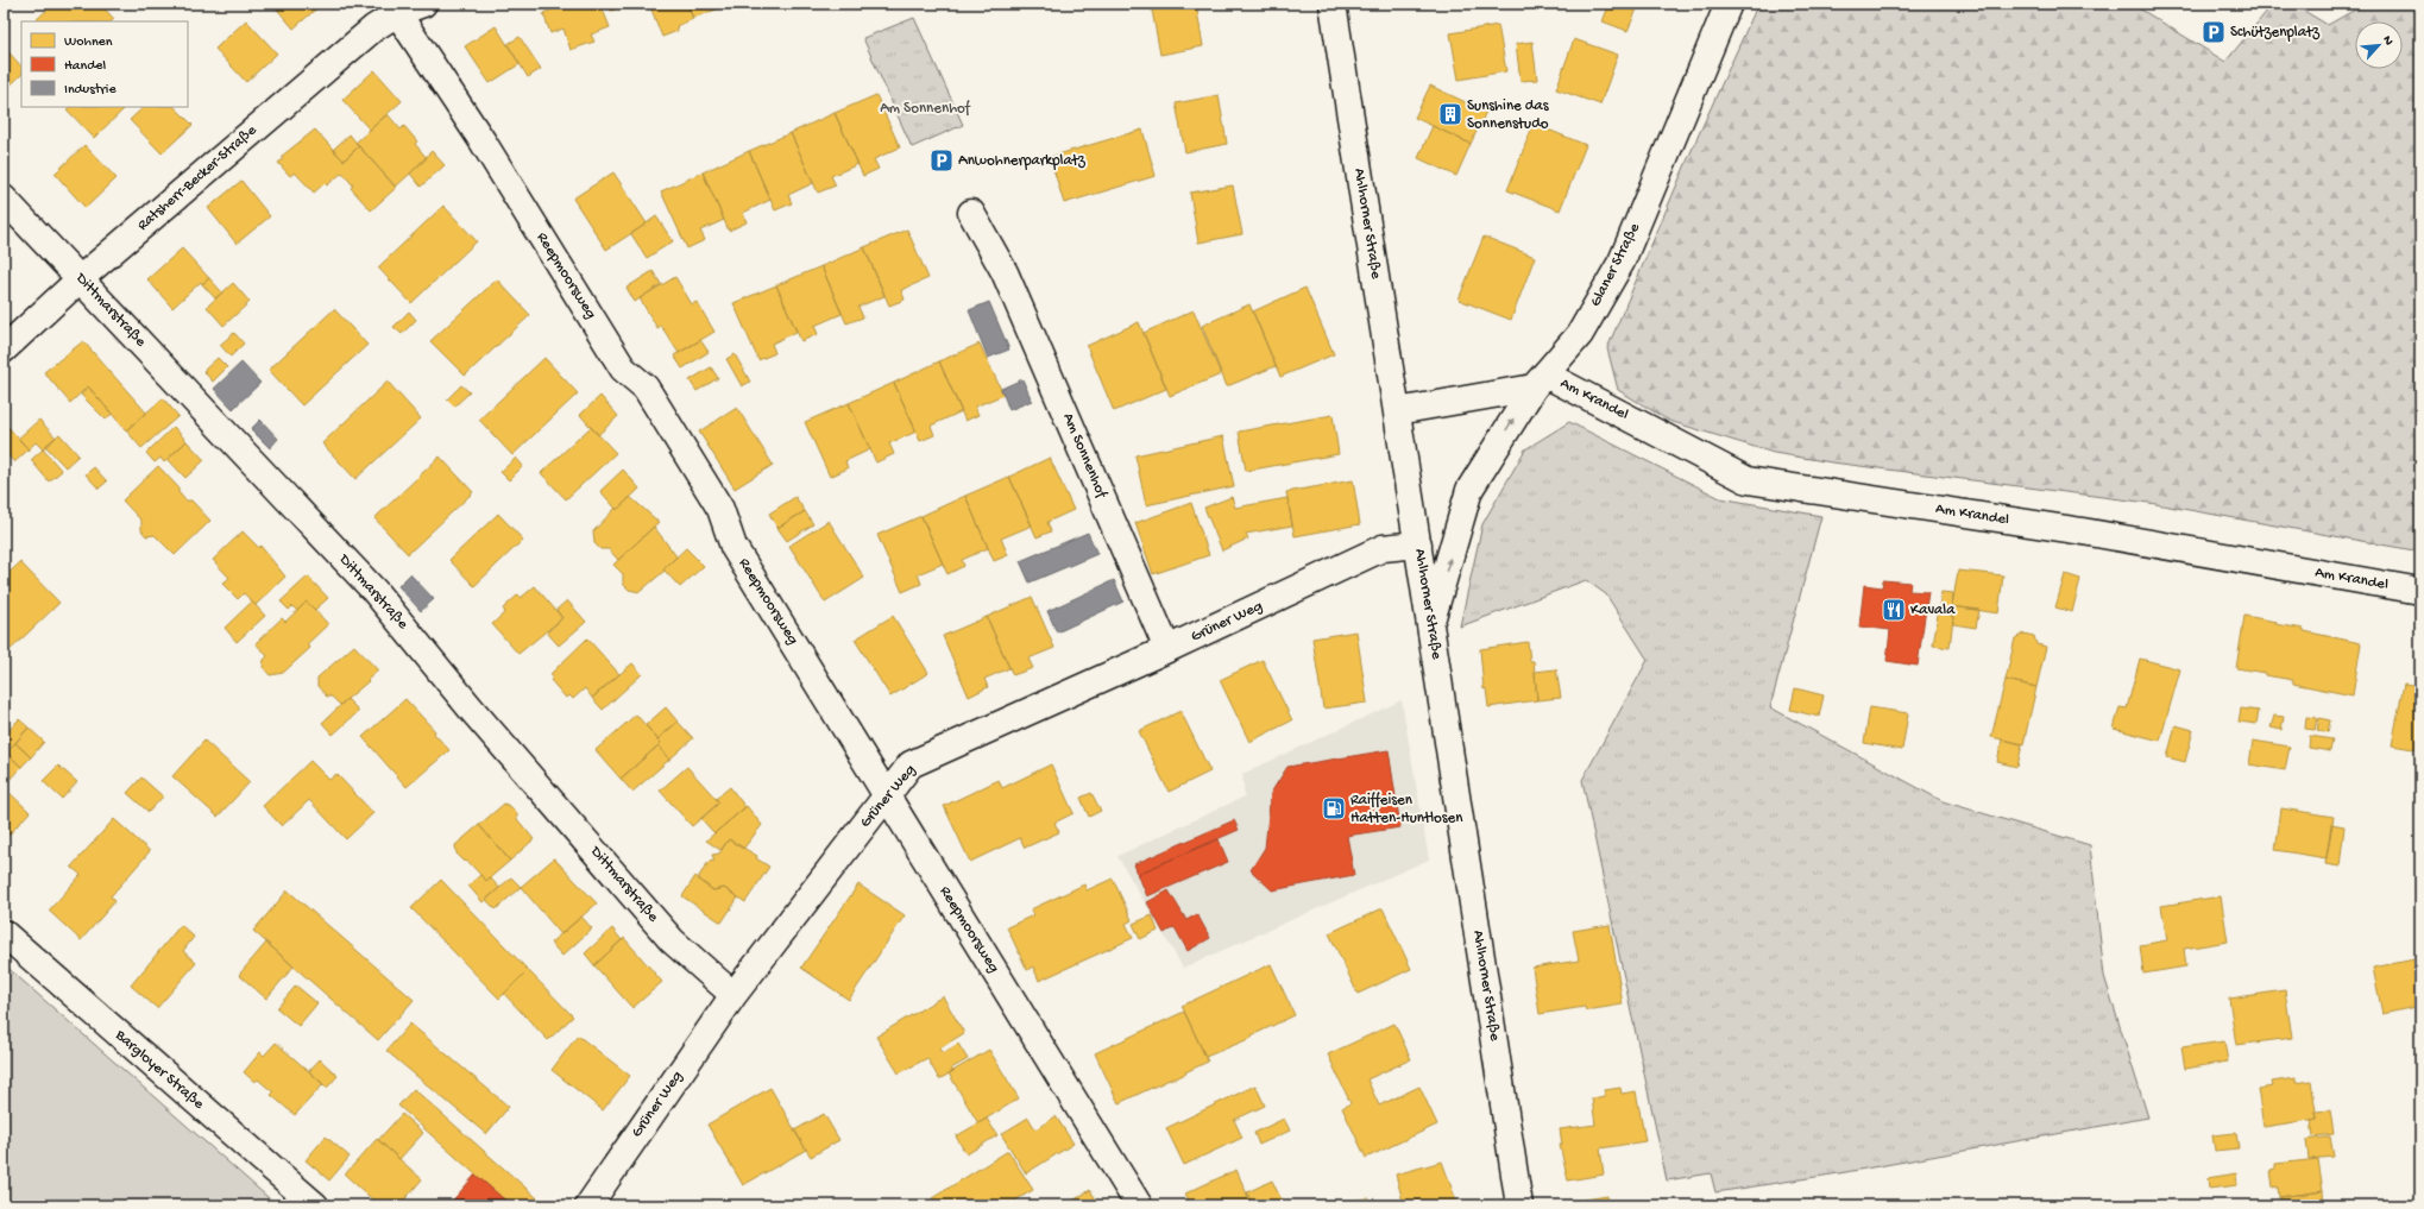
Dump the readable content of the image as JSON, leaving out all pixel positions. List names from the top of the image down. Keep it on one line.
{"streets":{"street":["Ratsherr-Becker-Straße","Ahlhorner Straße","Glaner Straße","Reepmoorsweg","Dittmarstraße","Am Krandel","Am Sonnenhof","Grüner Weg","Bargloyer Straße"]},"crossings":[["Ratsherr-Becker-Straße","Reepmoorsweg"],["Ratsherr-Becker-Straße","Dittmarstraße"],["Ahlhorner Straße","Glaner Straße"],["Ahlhorner Straße","Grüner Weg"],["Glaner Straße","Am Krandel"],["Reepmoorsweg","Grüner Weg"],["Dittmarstraße","Grüner Weg"],["Am Sonnenhof","Grüner Weg"]],"one_way":["Glaner Straße"],"parks":["Am Sonnenhof"],"places":{"parking":["Schützenplatz","Anwohnerparkplatz"],"building":["Sunshine das Sonnenstudo"],"restaurant":["Kavala"],"fuel station":["Raiffeisen Hatten-Huntlosen"]},"legend":["Wohnen","Handel","Industrie"],"north":"top right"}
